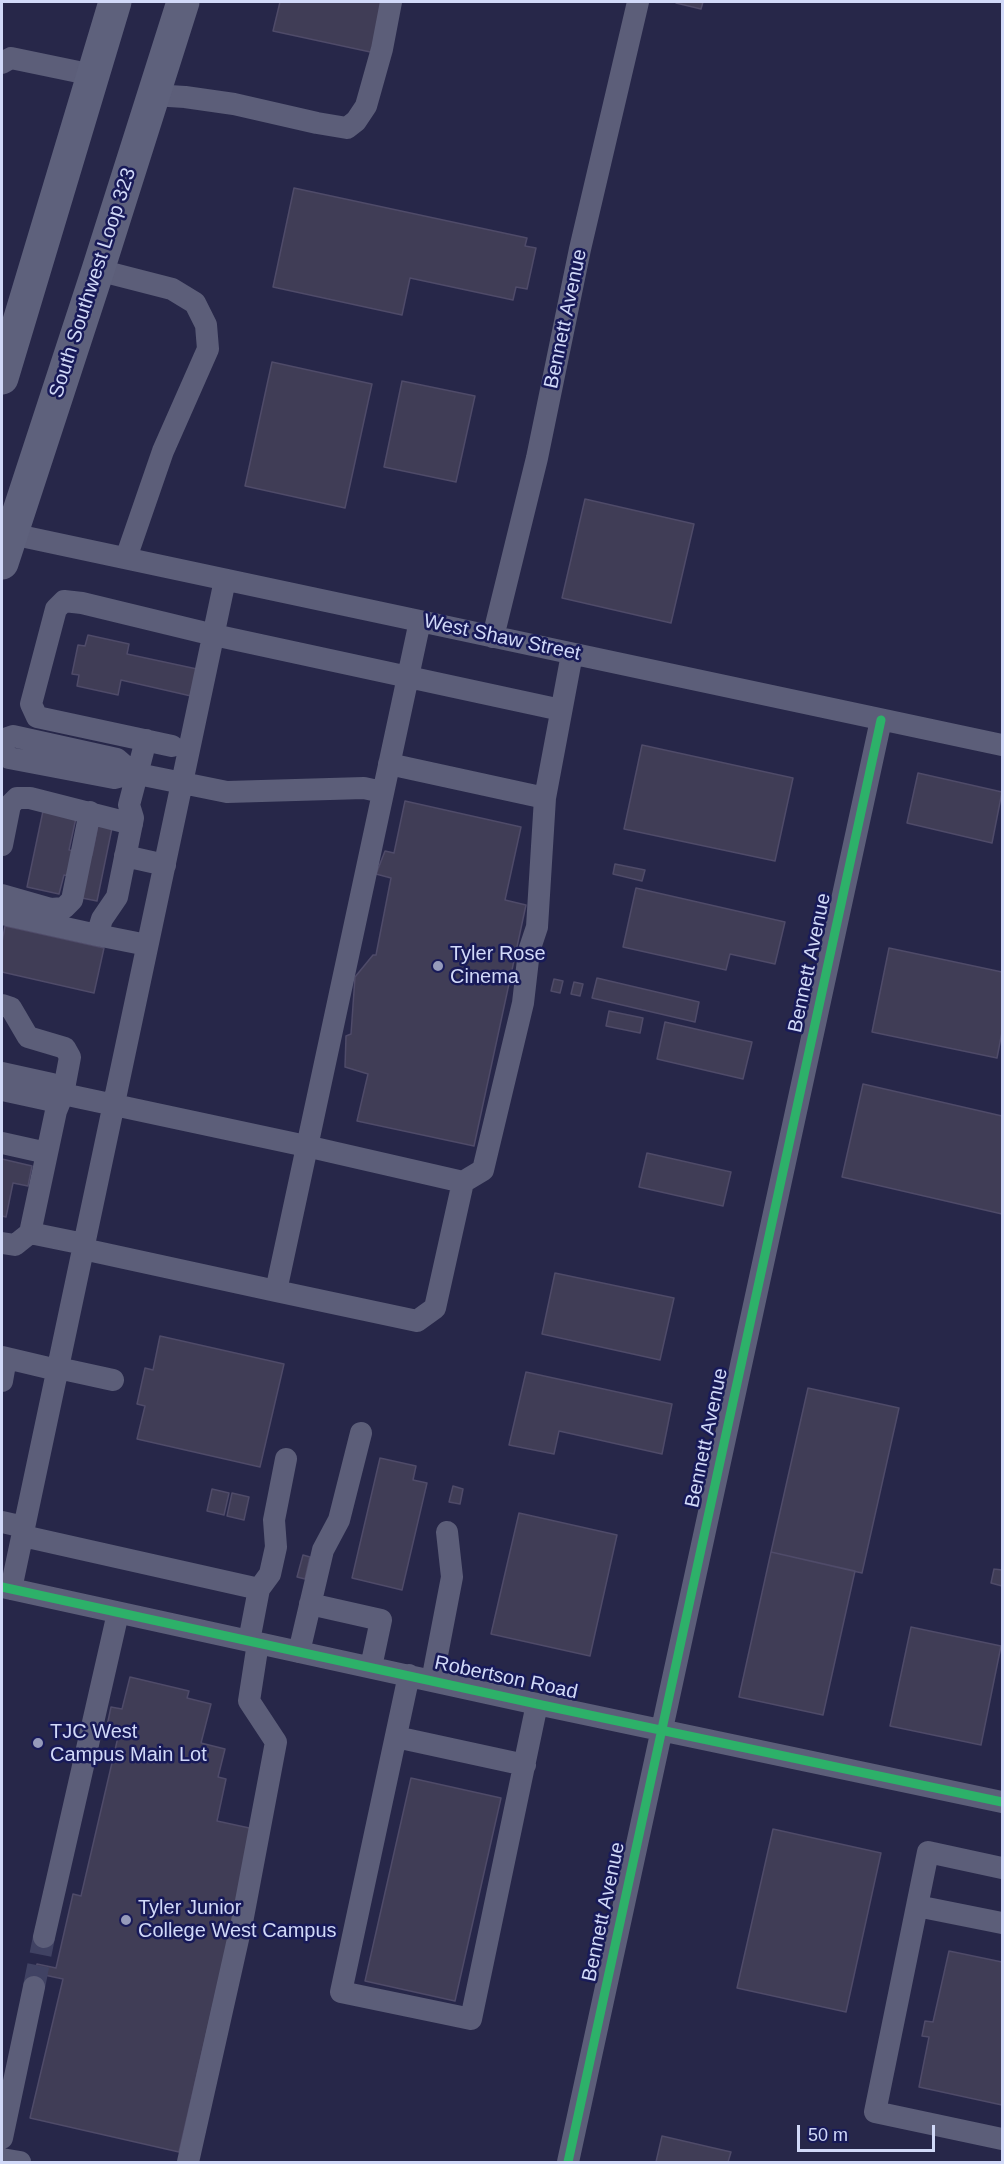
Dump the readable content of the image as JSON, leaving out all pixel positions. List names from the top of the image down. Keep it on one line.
{"streets":{"highway":["South Southwest Loop 323"],"street":["Bennett Avenue","West Shaw Street","Robertson Road"]},"crossings":[["South Southwest Loop 323","West Shaw Street"],["Bennett Avenue","West Shaw Street"],["Bennett Avenue","Robertson Road"]],"places":["Tyler Rose Cinema","TJC West Campus Main Lot","Tyler Junior College West Campus"],"scale_bar":"50 m"}
